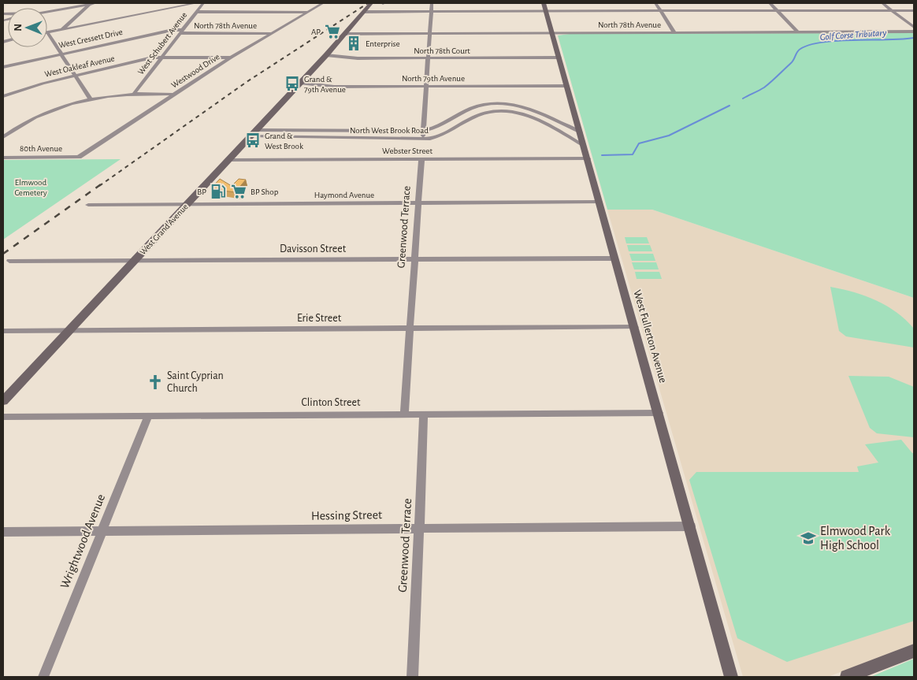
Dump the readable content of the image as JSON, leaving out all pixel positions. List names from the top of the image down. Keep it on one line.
{"streets":{"street":["North 78th Avenue","West Cressett Drive","West Schubert Avenue","North 78th Court","West Oakleaf Avenue","Westwood Drive","North 79th Avenue","North West Brook Road","80th Avenue","Webster Street","Haymond Avenue","Greenwood Terrace","West Grand Avenue","Davisson Street","Erie Street","West Fullerton Avenue","Clinton Street","Hessing Street","Wrightwood Avenue"]},"crossings":[["North 78th Avenue","West Cressett Drive"],["North 78th Avenue","West Schubert Avenue"],["North 78th Avenue","Westwood Drive"],["North 78th Avenue","West Grand Avenue"],["North 78th Avenue","West Fullerton Avenue"],["West Cressett Drive","West Schubert Avenue"],["West Schubert Avenue","West Oakleaf Avenue"],["North 78th Court","West Grand Avenue"],["North 78th Court","West Fullerton Avenue"],["Westwood Drive","80th Avenue"],["North 79th Avenue","West Grand Avenue"],["North 79th Avenue","West Fullerton Avenue"],["North West Brook Road","West Grand Avenue"],["North West Brook Road","West Fullerton Avenue"],["Webster Street","Greenwood Terrace"],["Webster Street","West Grand Avenue"],["Webster Street","West Fullerton Avenue"],["Haymond Avenue","Greenwood Terrace"],["Haymond Avenue","West Grand Avenue"],["Haymond Avenue","West Fullerton Avenue"],["Greenwood Terrace","Davisson Street"],["Greenwood Terrace","Erie Street"],["Greenwood Terrace","Clinton Street"],["Greenwood Terrace","Hessing Street"],["West Grand Avenue","Davisson Street"],["West Grand Avenue","Erie Street"],["Davisson Street","West Fullerton Avenue"],["Erie Street","West Fullerton Avenue"],["West Fullerton Avenue","Clinton Street"],["West Fullerton Avenue","Hessing Street"],["Clinton Street","Wrightwood Avenue"],["Hessing Street","Wrightwood Avenue"]],"water":["Golf Corse Tributary"],"parks":["Elmwood Cemetery"],"places":{"supermarket":["AP","BP Shop"],"building":["Enterprise"],"bus stop":["Grand & 79th Avenue","Grand & West Brook"],"fuel station":["BP"],"church":["Saint Cyprian Church"],"school or university":["Elmwood Park High School"]},"north":"left"}
